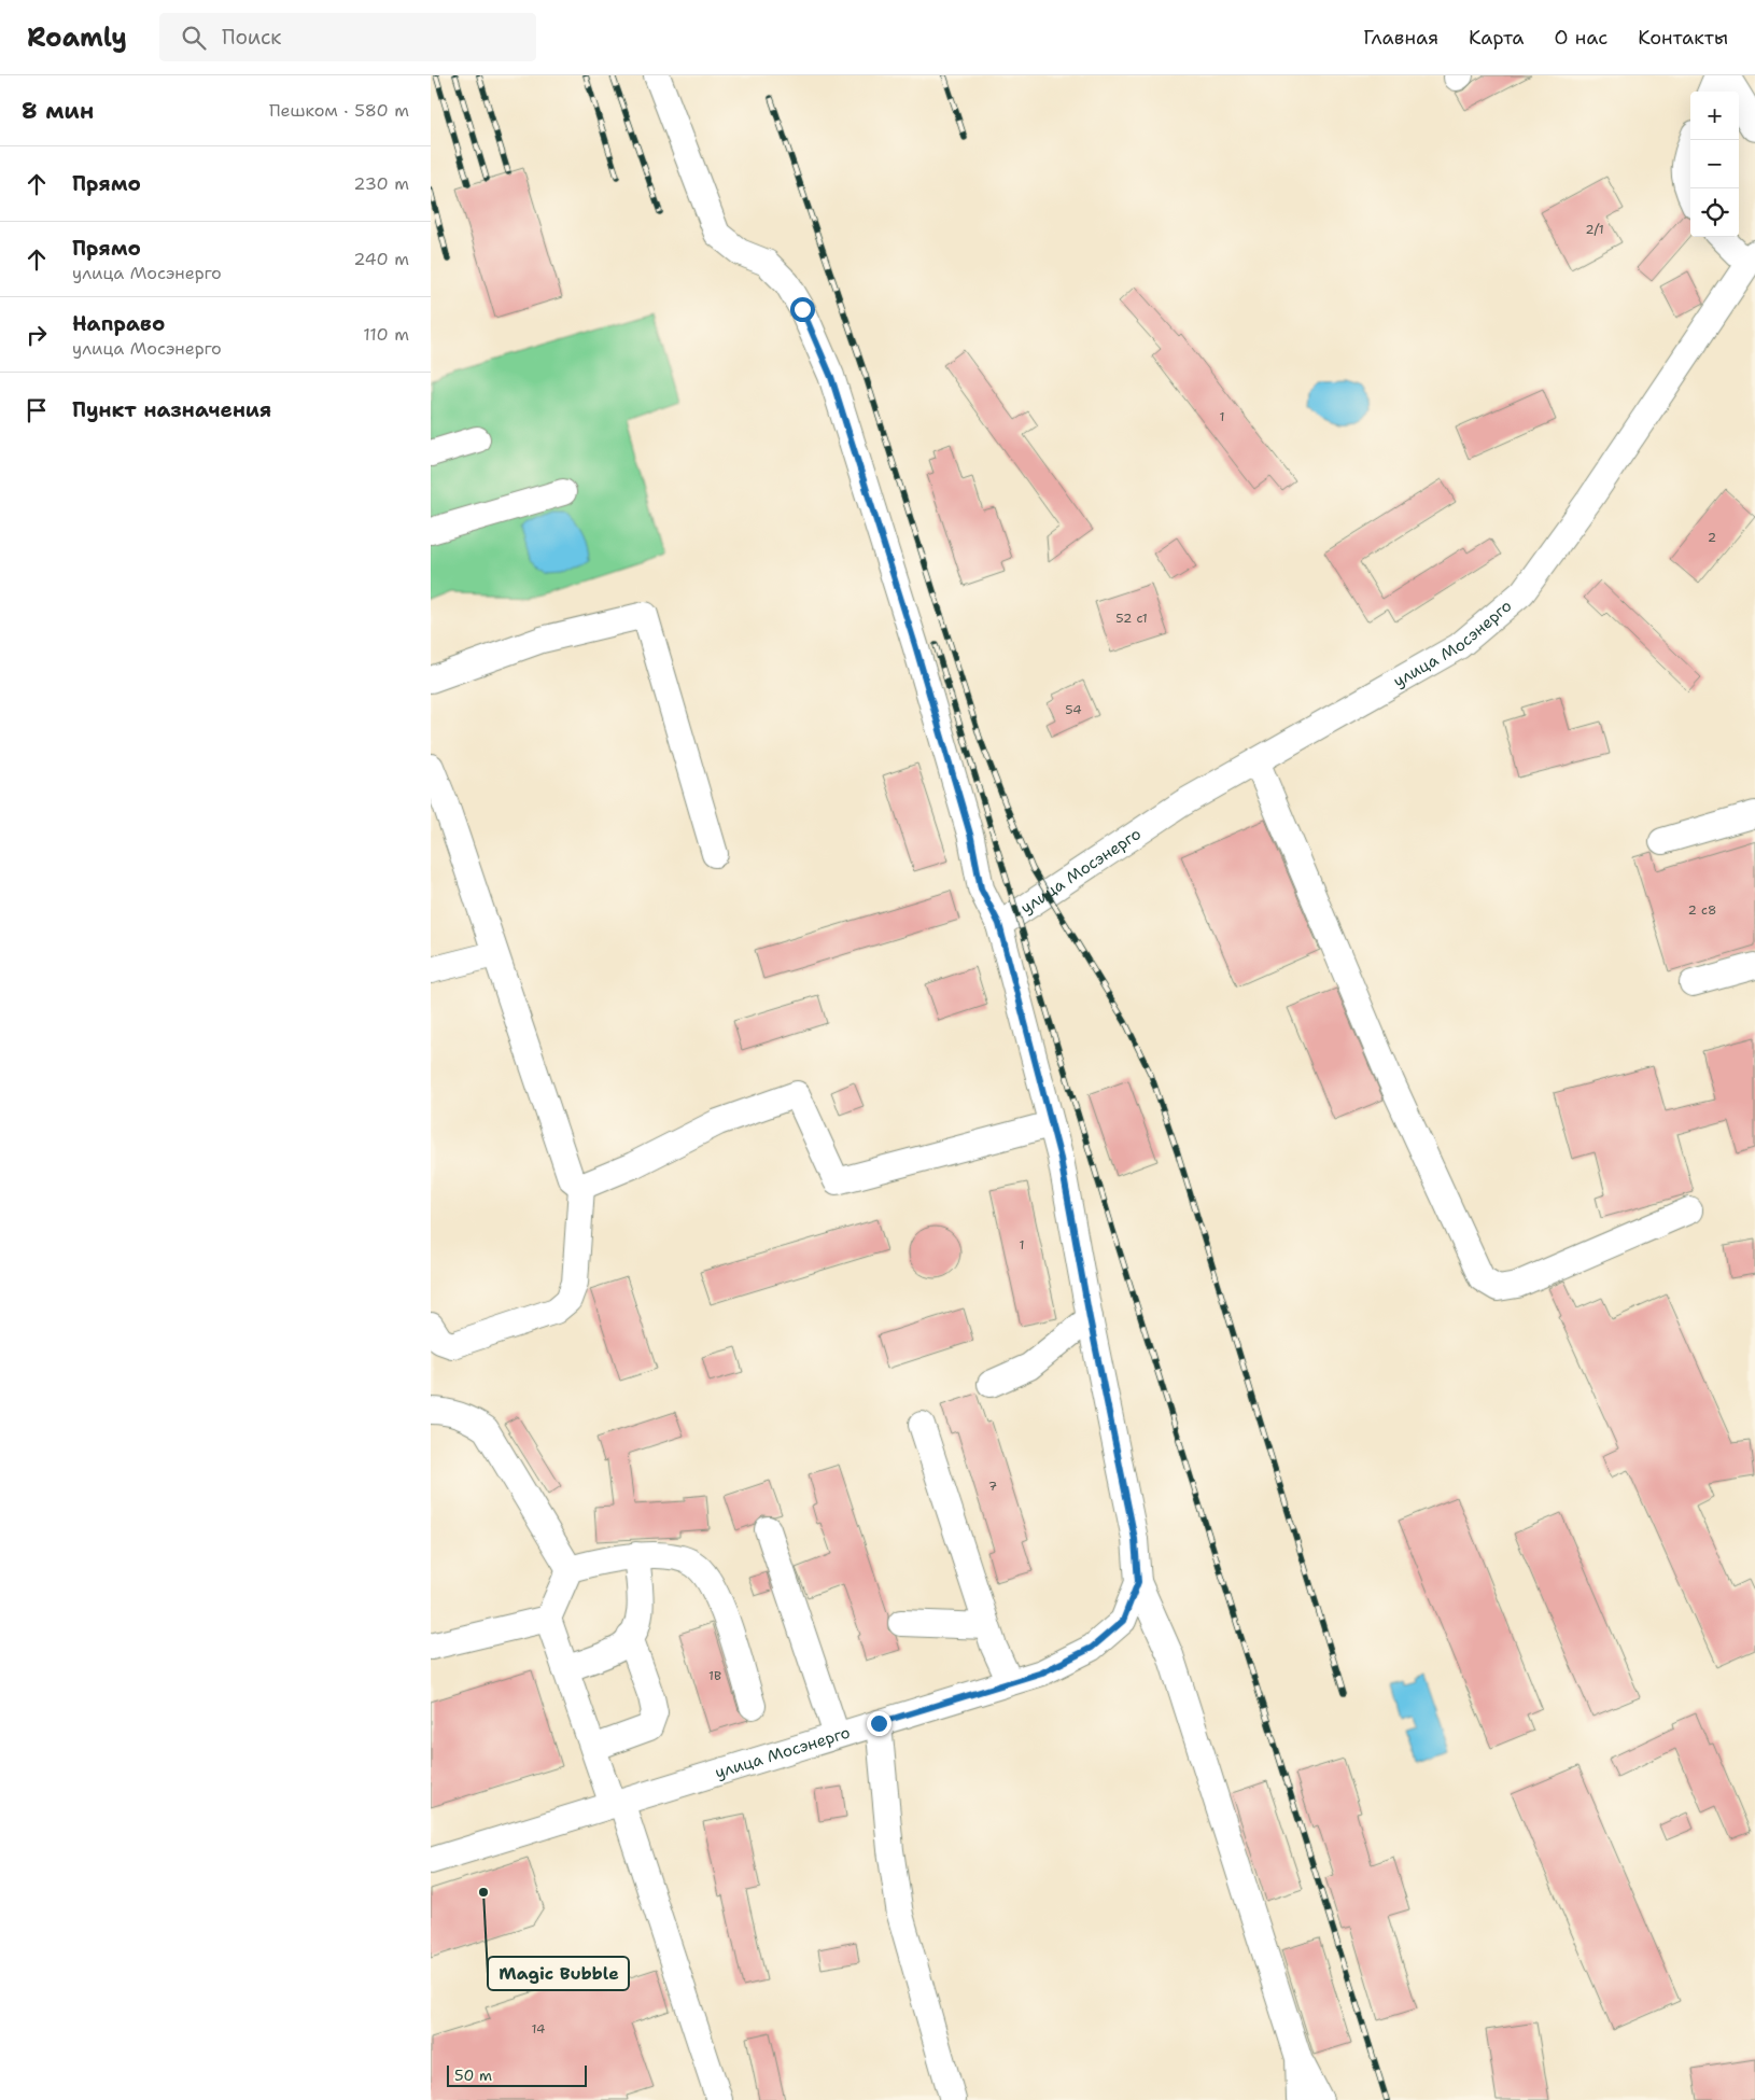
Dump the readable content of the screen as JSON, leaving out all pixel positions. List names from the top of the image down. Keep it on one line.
{"streets":{"street":["улица Мосэнерго"]},"places":["Magic Bubble"],"house_numbers":["2/1","1","2","52 с1","54","2 с8","1","7","1В","14"],"scale_bar":"50 m","page":{"header":"Roamly","search":"Поиск","nav":["Главная","Карта","О нас","Контакты"],"heading":["8 мин","Пешком · 580 m"],"map_buttons":["+","−"],"list":[["Прямо","230 m"],["Прямо","улица Мосэнерго","240 m"],["Направо","улица Мосэнерго","110 m"],"Пункт назначения"],"scale":"50 m"}}
